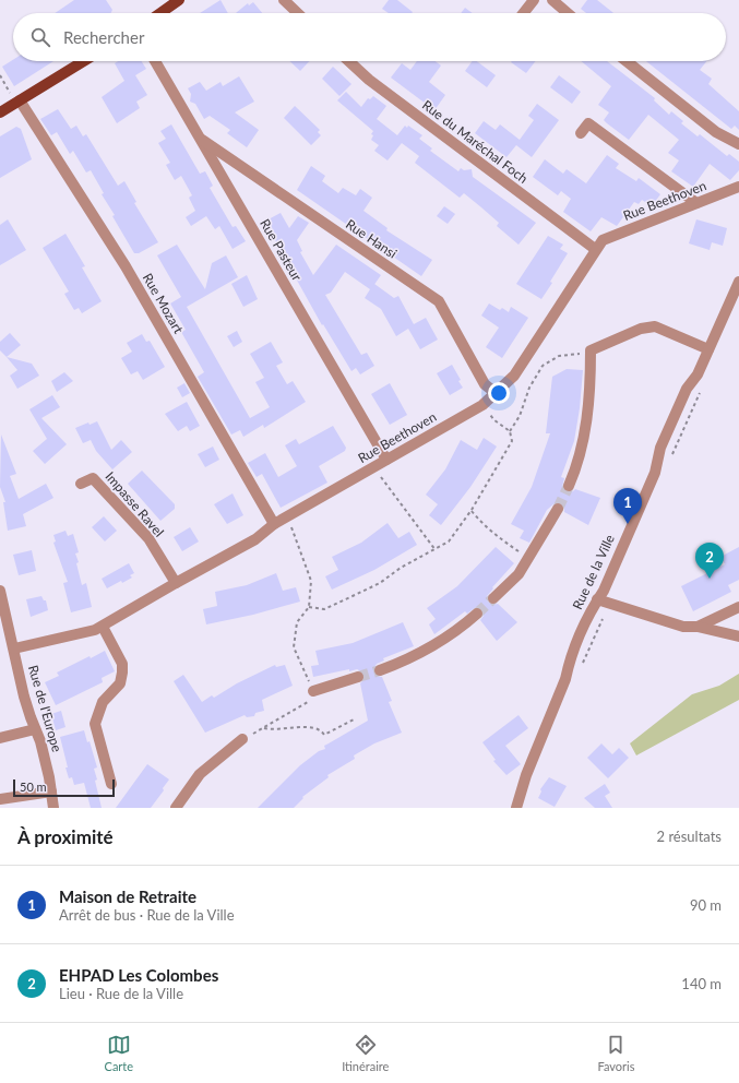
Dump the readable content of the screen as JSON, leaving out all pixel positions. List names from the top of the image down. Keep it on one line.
{"streets":{"street":["Rue du Maréchal Foch","Rue Beethoven","Rue Hansi","Rue Pasteur","Rue Mozart","Impasse Ravel","Rue de la Ville","Rue de l'Europe"]},"crossings":[["Rue du Maréchal Foch","Rue Beethoven"],["Rue Beethoven","Rue Hansi"],["Rue Beethoven","Rue Pasteur"],["Rue Beethoven","Rue Mozart"],["Rue Beethoven","Impasse Ravel"],["Rue Beethoven","Rue de l'Europe"],["Rue Hansi","Rue Pasteur"]],"scale_bar":"50 m","page":{"search":"Rechercher","pins":["1","2"],"scale":"50 m","heading":["À proximité","2 résultats"],"list":[{"mark":"1","name":"Maison de Retraite","note":"Arrêt de bus · Rue de la Ville","value":"90 m"},{"mark":"2","name":"EHPAD Les Colombes","note":"Lieu · Rue de la Ville","value":"140 m"}],"nav":["Carte","Itinéraire","Favoris"]}}
